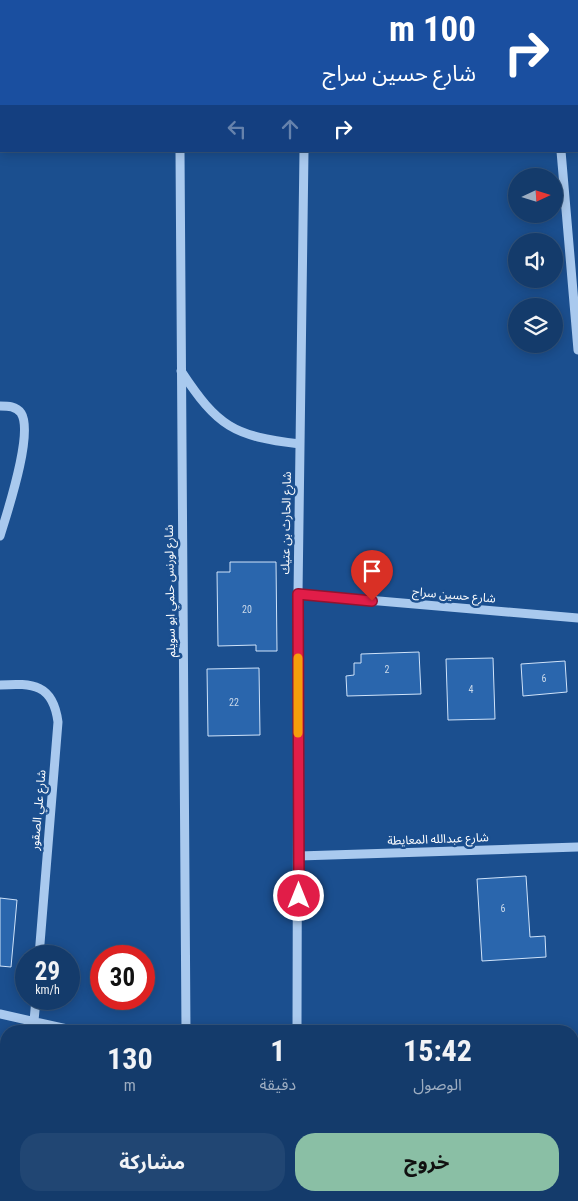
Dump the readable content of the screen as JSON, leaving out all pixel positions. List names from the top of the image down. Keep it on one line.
{"streets":{"street":["شارع الحارث بن عتيك","شارع لورنس حلمي ابو سويلم","شارع حسين سراج","شارع علي الصقور","شارع عبدالله المعايطة"]},"crossings":[["شارع الحارث بن عتيك","شارع حسين سراج"],["شارع الحارث بن عتيك","شارع عبدالله المعايطة"]],"house_numbers":["20","2","6","4","22","6"],"north":"right","page":{"turn":["100 m","شارع حسين سراج"],"speed":"29 km/h","limit":"30","eta":["15:42","الوصول","1","دقيقة","130","m"],"buttons":["خروج","مشاركة"]}}
